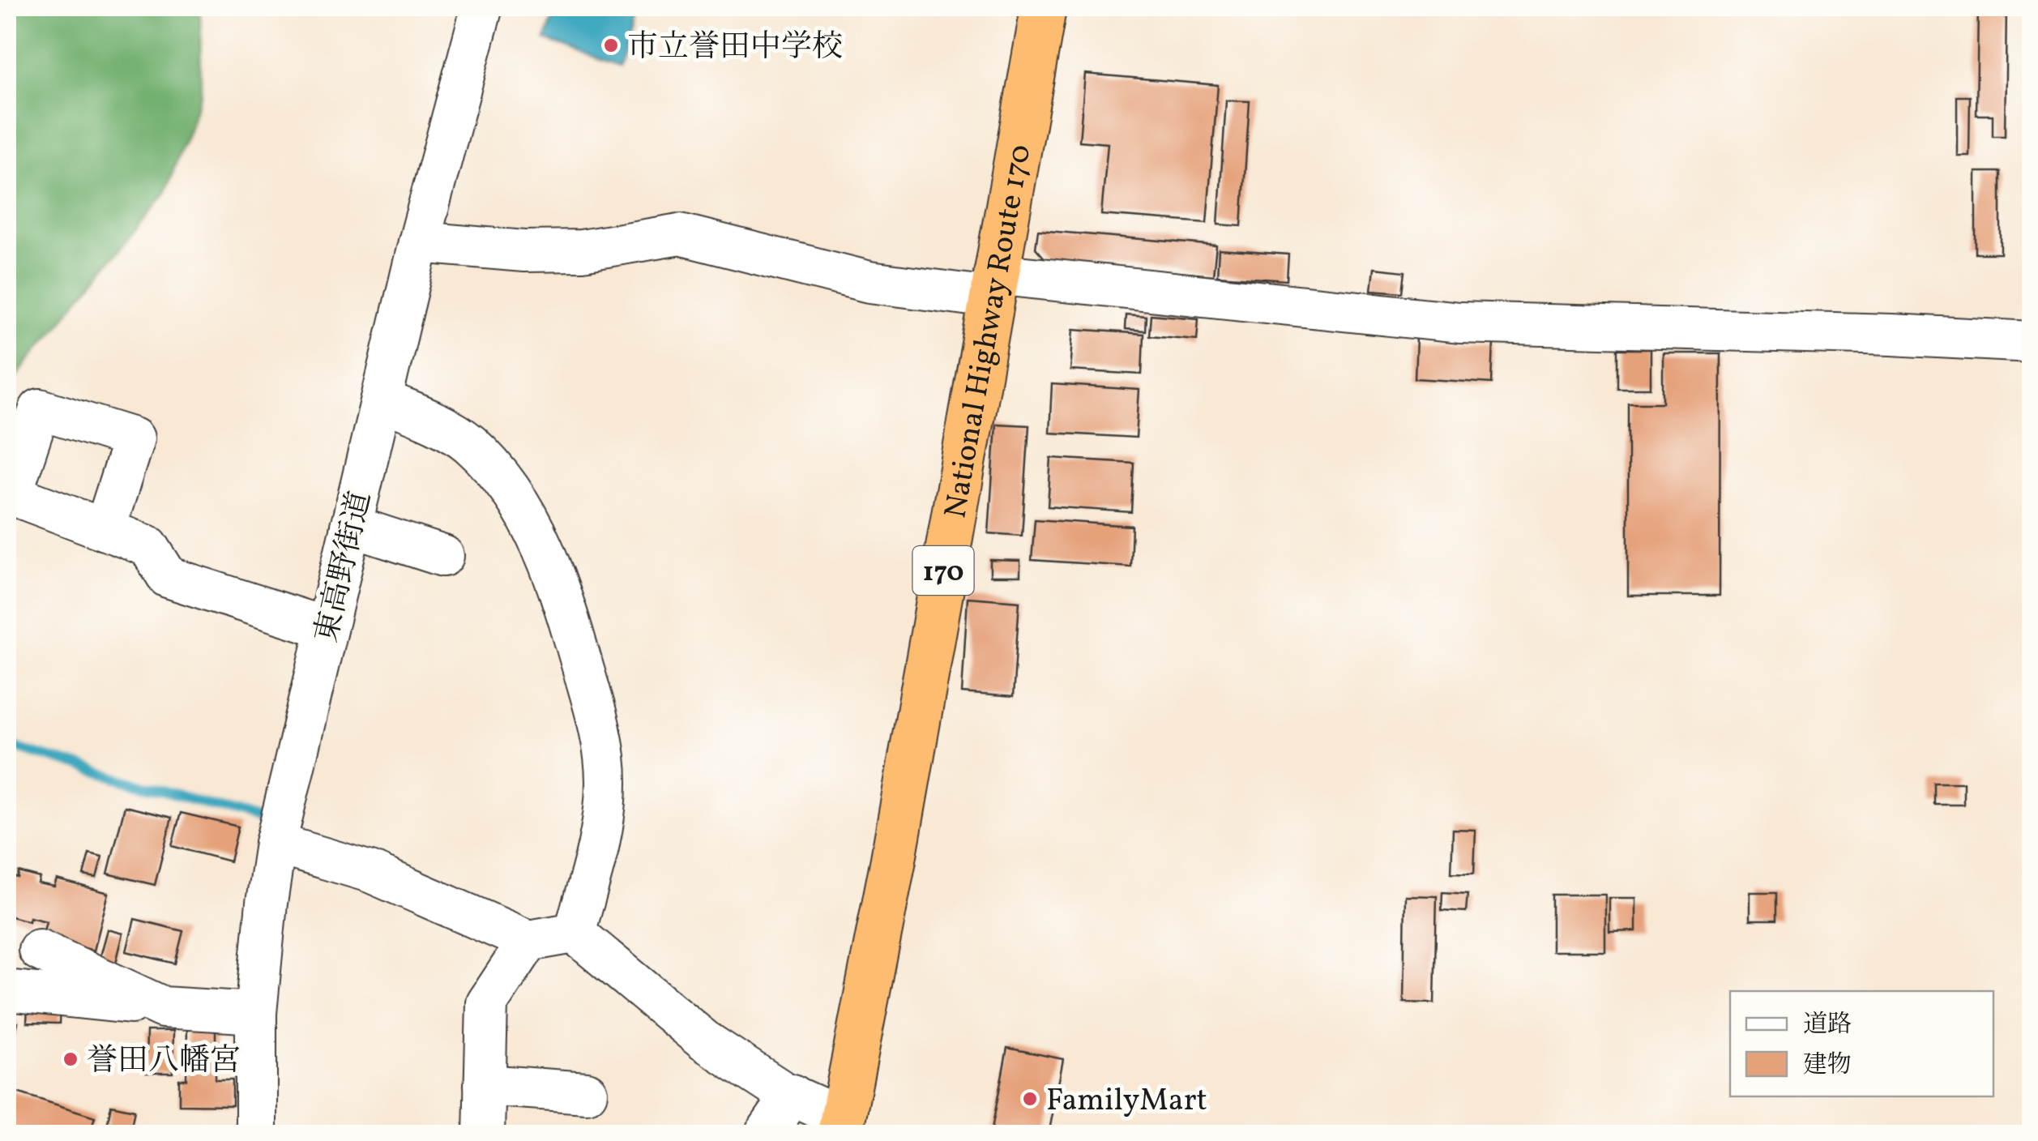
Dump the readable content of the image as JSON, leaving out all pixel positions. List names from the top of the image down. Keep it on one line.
{"streets":{"highway":["National Highway Route 170","170"],"street":["東高野街道"]},"places":["市立誉田中学校","誉田八幡宮","FamilyMart"],"legend":["道路","建物"]}
